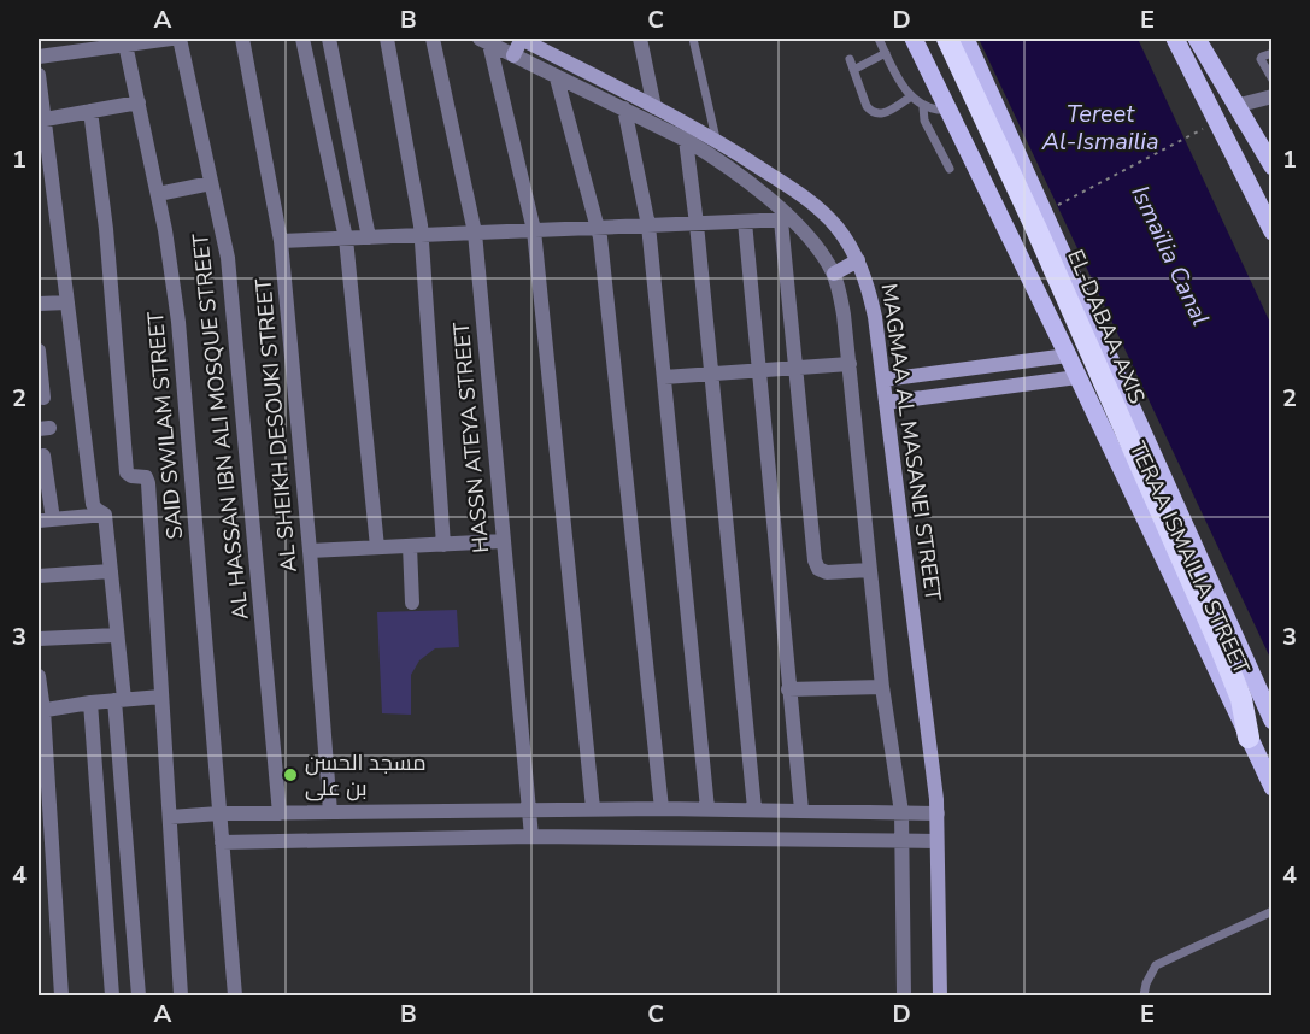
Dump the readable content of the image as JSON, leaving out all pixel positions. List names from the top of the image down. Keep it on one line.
{"streets":{"highway":["EL-DABAA AXIS"],"main road":["TERAA ISMAILIA STREET"],"street":["SAID SWILAM STREET","AL SHEIKH DESOUKI STREET","AL HASSAN IBN ALI MOSQUE STREET","HASSN ATEYA STREET","MAGMAA AL MASANEI STREET"]},"crossings":[["EL-DABAA AXIS","TERAA ISMAILIA STREET"]],"water":["Tereet Al-Ismailia","Ismaïlia Canal"],"places":["مسجد الحسن بن على"],"grid":{"columns":["A","B","C","D","E"],"rows":["1","2","3","4"]}}
